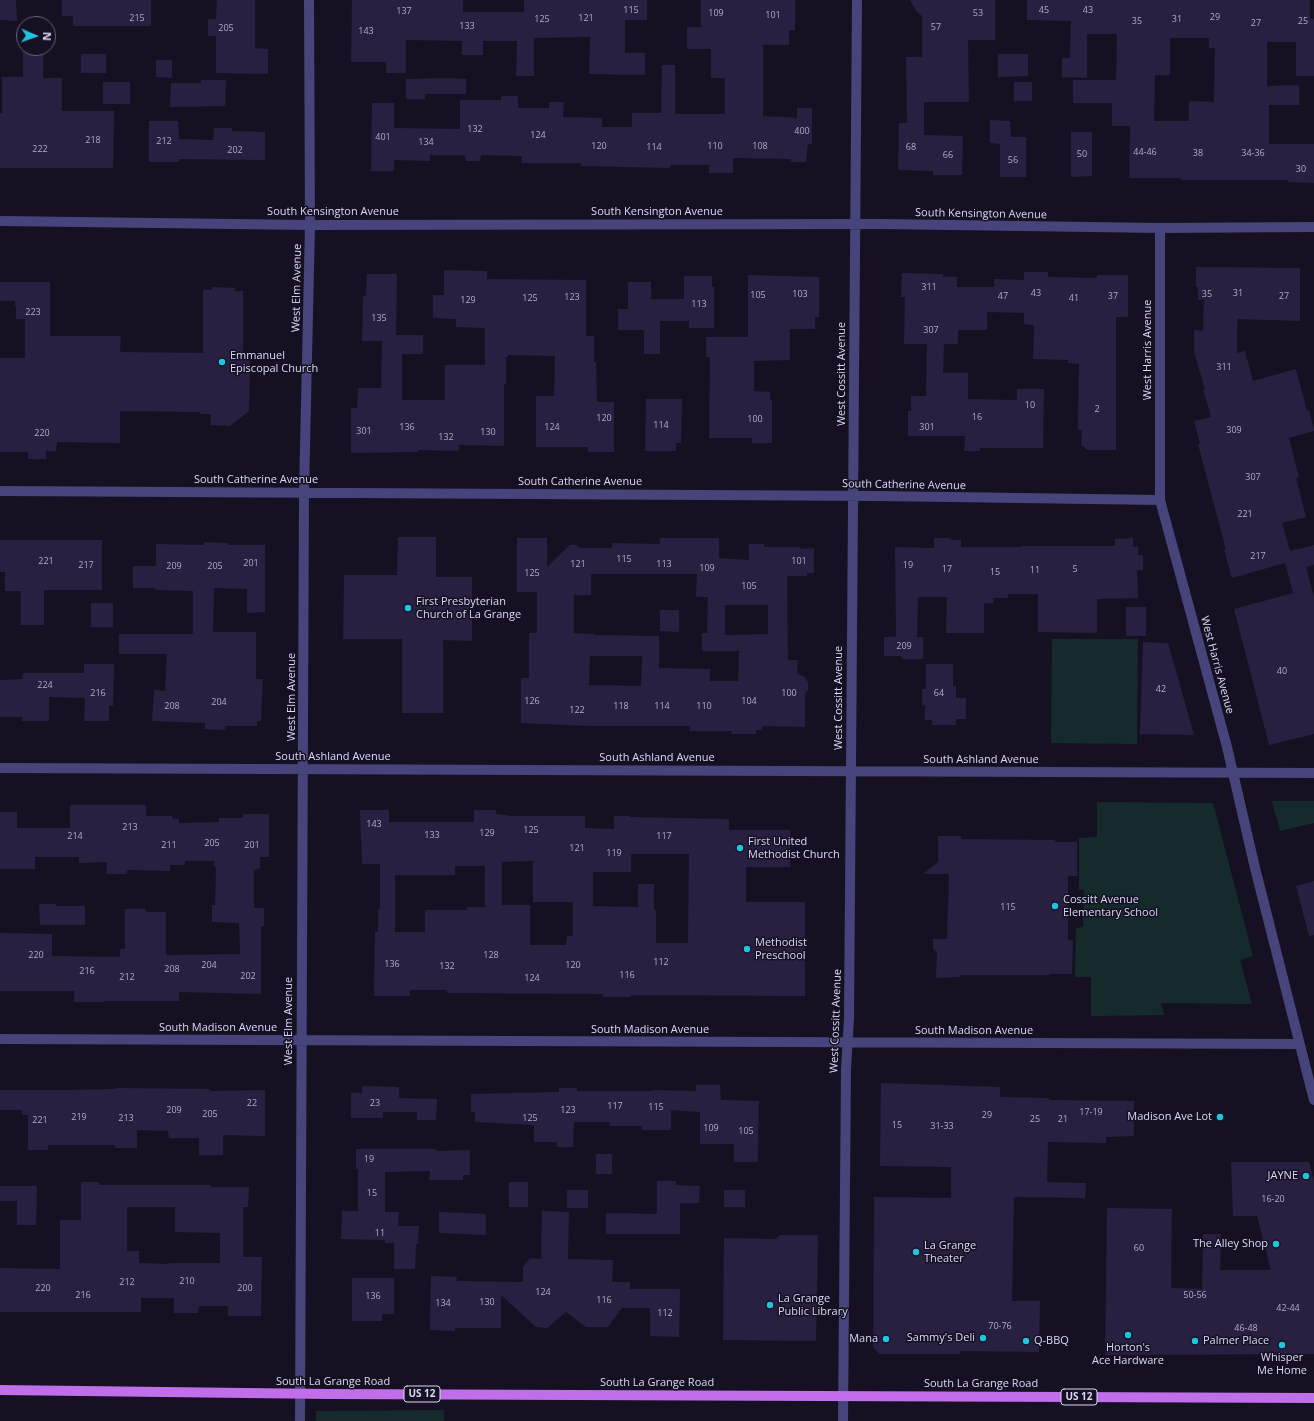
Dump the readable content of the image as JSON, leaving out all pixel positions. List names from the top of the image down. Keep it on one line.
{"streets":{"main road":["South La Grange Road","US 12"],"street":["South Kensington Avenue","West Elm Avenue","West Harris Avenue","West Cossitt Avenue","South Catherine Avenue","South Ashland Avenue","South Madison Avenue"]},"crossings":[["South Kensington Avenue","West Elm Avenue"],["South Kensington Avenue","West Harris Avenue"],["South Kensington Avenue","West Cossitt Avenue"],["West Elm Avenue","South Catherine Avenue"],["West Elm Avenue","South Ashland Avenue"],["West Elm Avenue","South Madison Avenue"],["West Elm Avenue","South La Grange Road"],["West Harris Avenue","South Catherine Avenue"],["West Harris Avenue","South Ashland Avenue"],["West Harris Avenue","South Madison Avenue"],["West Cossitt Avenue","South Catherine Avenue"],["West Cossitt Avenue","South Ashland Avenue"],["West Cossitt Avenue","South Madison Avenue"],["West Cossitt Avenue","South La Grange Road"]],"places":["Emmanuel Episcopal Church","First Presbyterian Church of La Grange","First United Methodist Church","Cossitt Avenue Elementary School","Methodist Preschool","Madison Ave Lot","JAYNE","The Alley Shop","La Grange Theater","La Grange Public Library","Horton's Ace Hardware","Sammy's Deli","Mana","Q-BBQ","Palmer Place","Whisper Me Home"],"house_numbers":["115","45","43","137","109","53","101","29","215","121","125","31","35","25","27","133","57","205","143","132","400","124","401","218","212","134","120","110","108","114","68","222","202","44-46","38","34-36","50","66","56","30","311","43","31","103","35","105","47","37","27","123","125","41","129","113","223","135","307","311","10","2","16","120","100","114","136","124","301","309","301","130","220","132","307","221","217","115","221","101","201","121","113","217","19","209","205","109","17","5","11","15","125","105","209","40","224","42","216","100","64","126","104","204","208","118","114","110","122","143","213","125","129","133","214","117","205","211","201","121","119","115","220","128","112","136","204","120","132","208","216","116","202","212","124","22","23","117","115","209","123","17-19","205","29","219","213","125","25","21","221","15","31-33","109","105","19","15","16-20","11","60","210","212","220","200","124","216","50-56","136","116","130","134","42-44","112","70-76","46-48"],"north":"right"}
